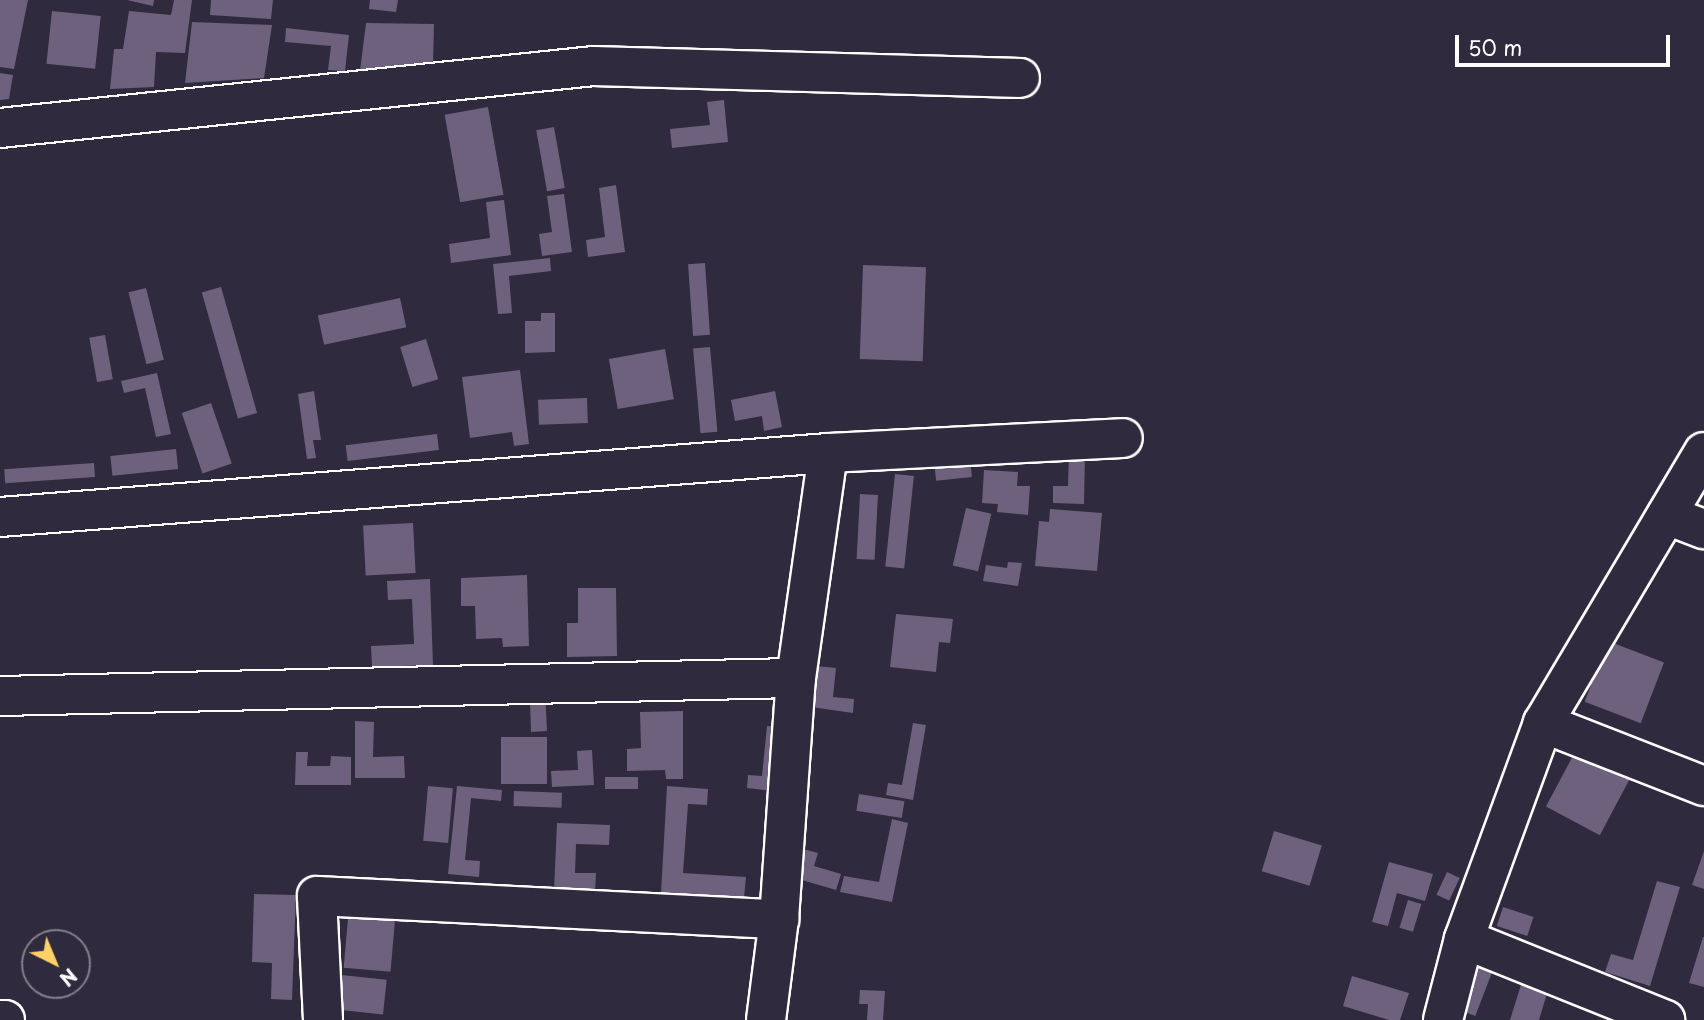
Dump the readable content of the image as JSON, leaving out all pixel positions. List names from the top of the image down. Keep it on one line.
{"scale_bar":"50 m","north":"bottom right"}
